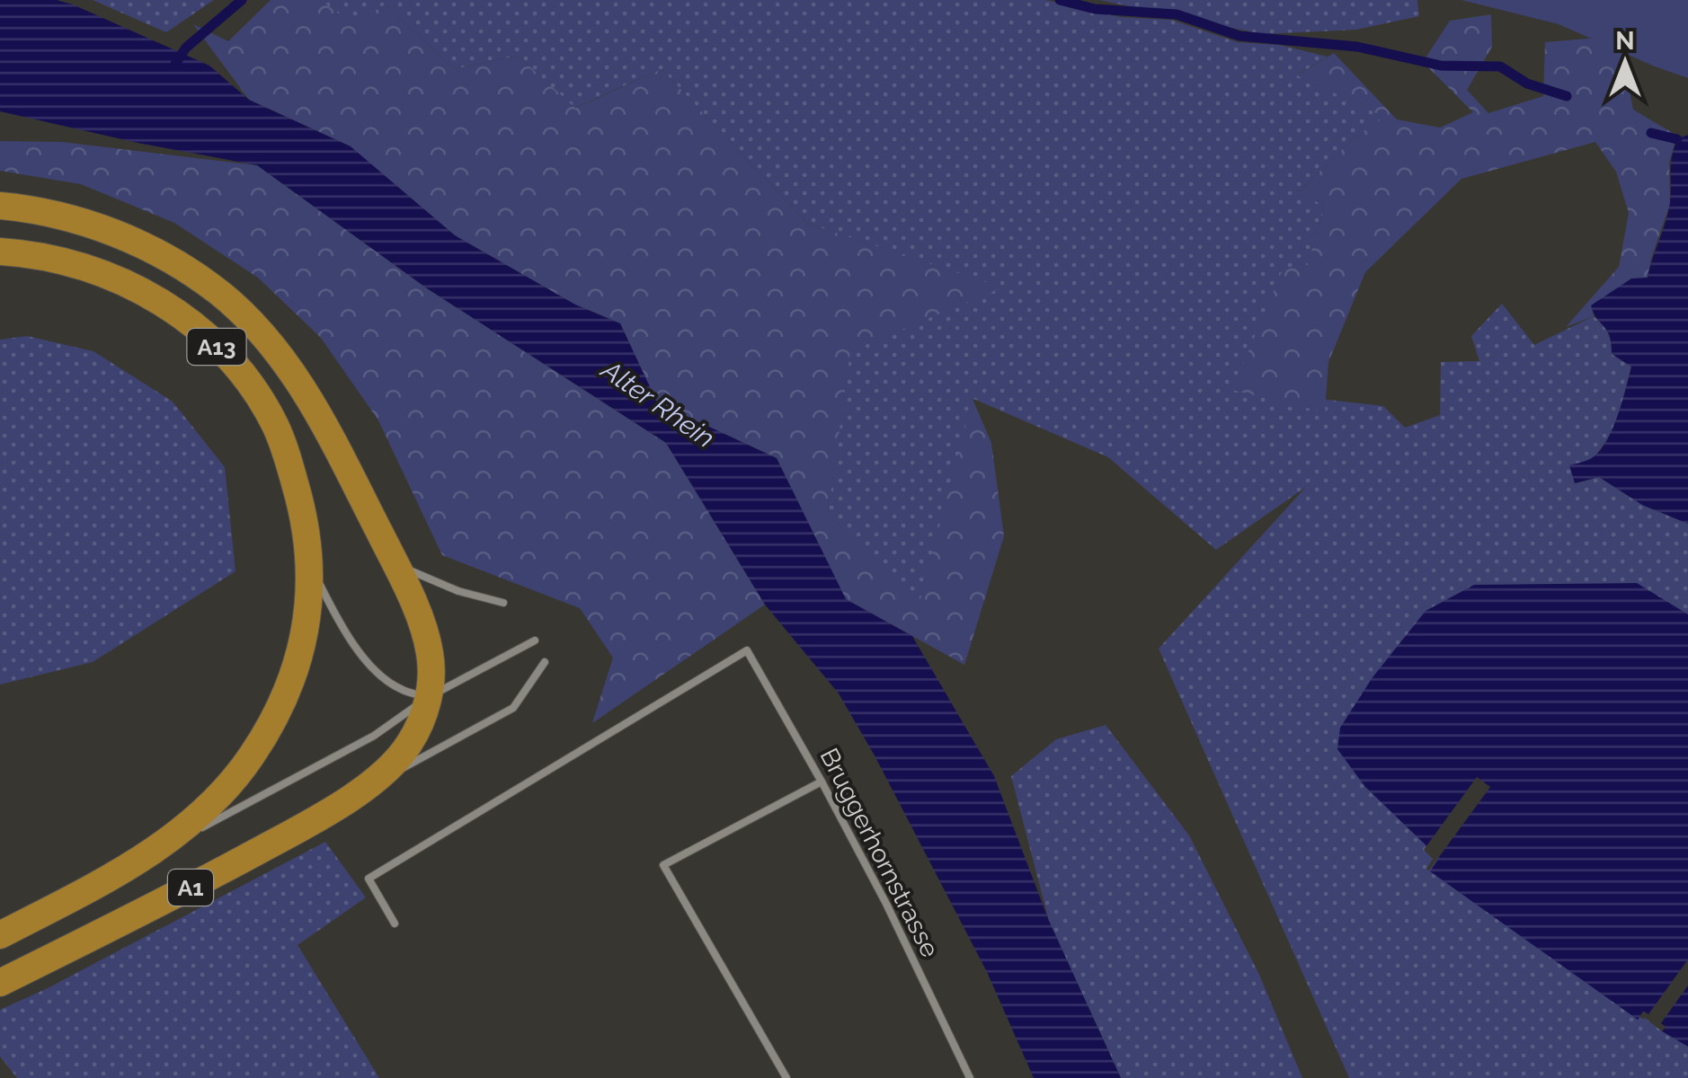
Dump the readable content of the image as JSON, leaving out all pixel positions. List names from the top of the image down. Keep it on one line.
{"streets":{"highway":["A13","A1"],"lane":["Bruggerhornstrasse"]},"water":["Alter Rhein"],"north":"top"}
